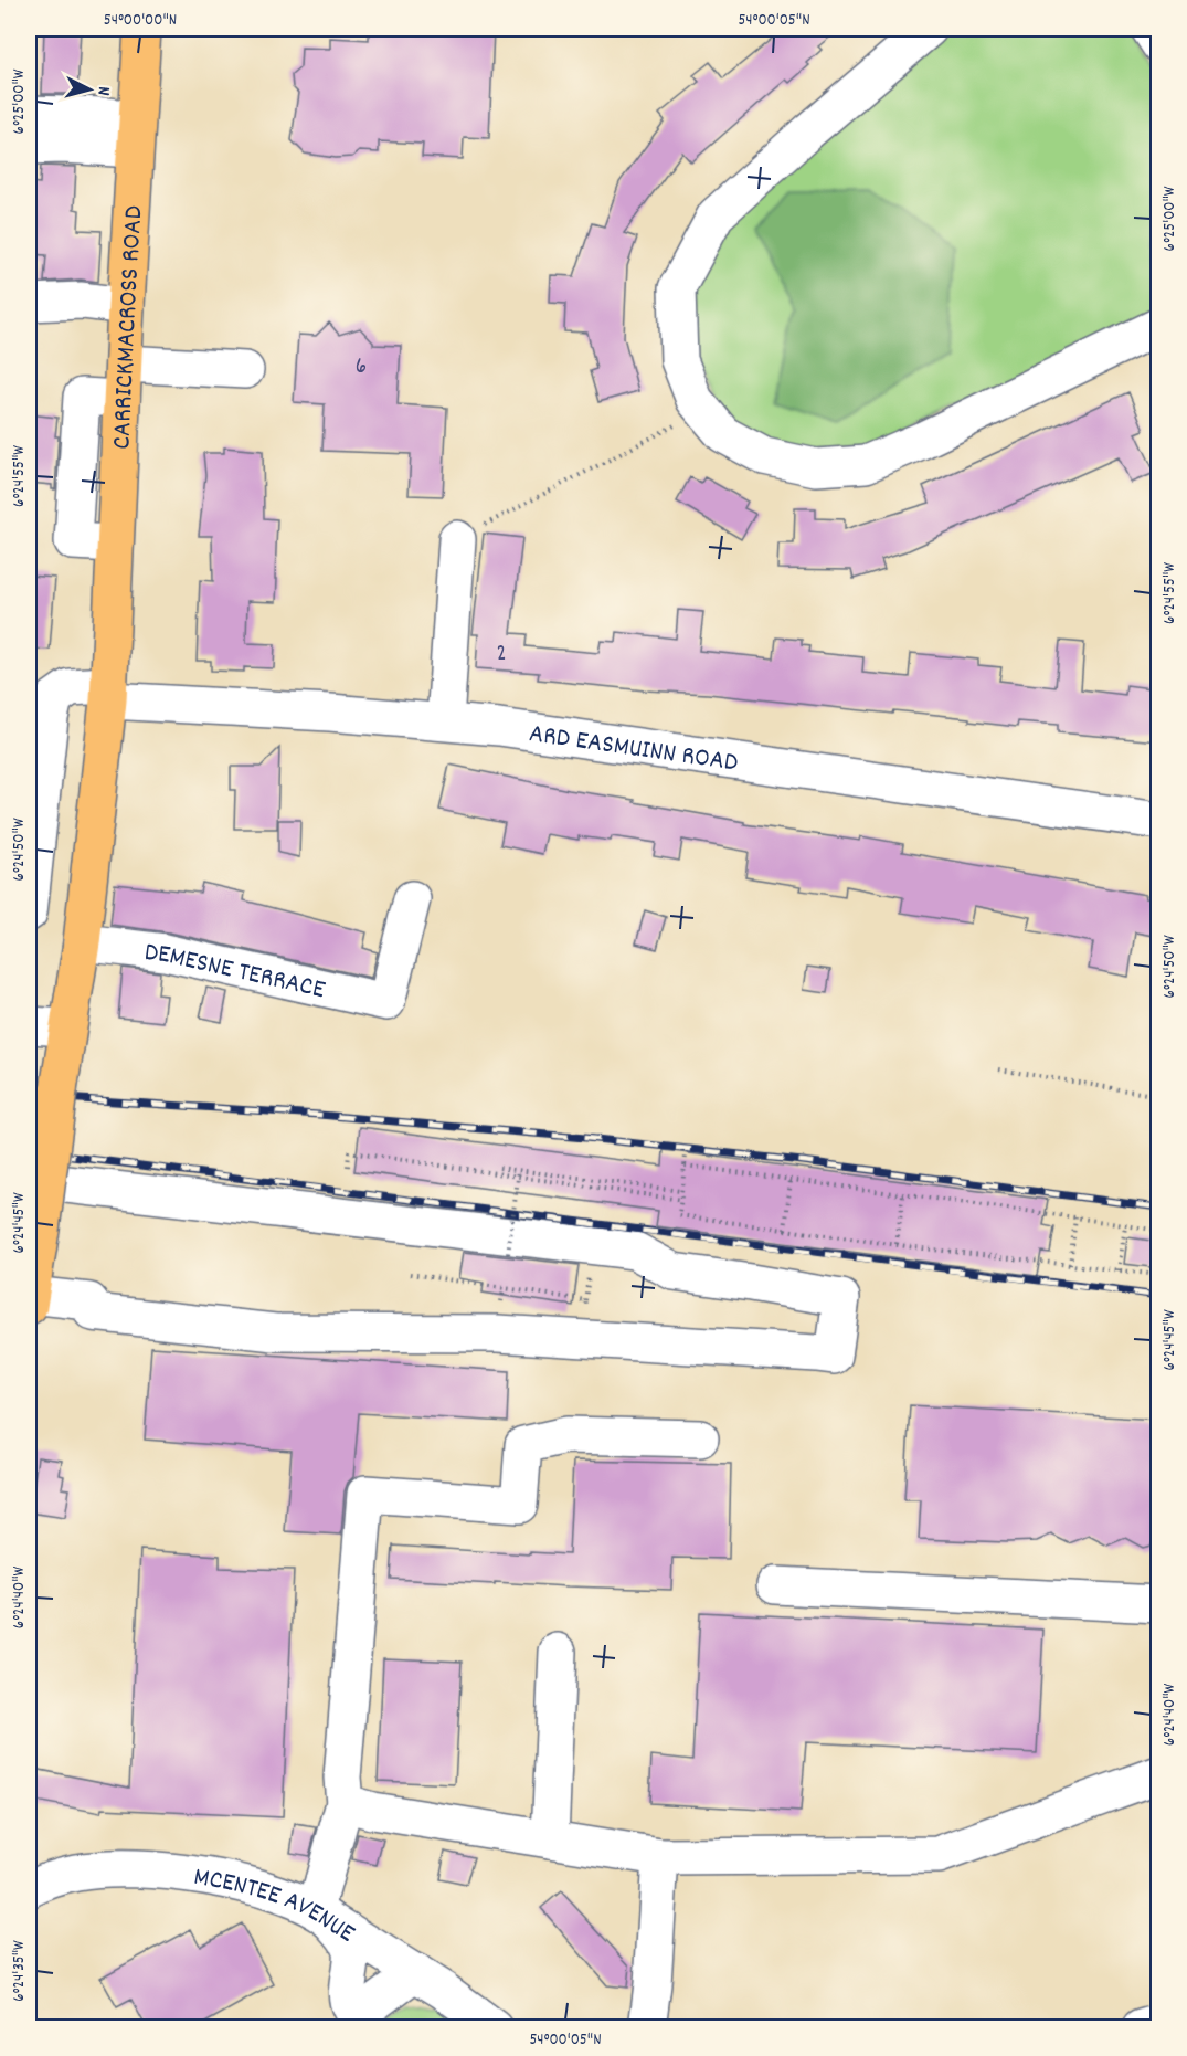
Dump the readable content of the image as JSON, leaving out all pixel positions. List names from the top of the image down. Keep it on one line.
{"streets":{"main road":["CARRICKMACROSS ROAD"],"street":["ARD EASMUINN ROAD","DEMESNE TERRACE","MCENTEE AVENUE"]},"crossings":[["CARRICKMACROSS ROAD","ARD EASMUINN ROAD"],["CARRICKMACROSS ROAD","DEMESNE TERRACE"]],"house_numbers":["6","2"],"north":"right","coordinates":["54°00'00\"N","54°00'05\"N","6°25'00\"W","6°24'55\"W","6°24'50\"W","6°24'45\"W","6°24'40\"W","6°24'35\"W"]}
